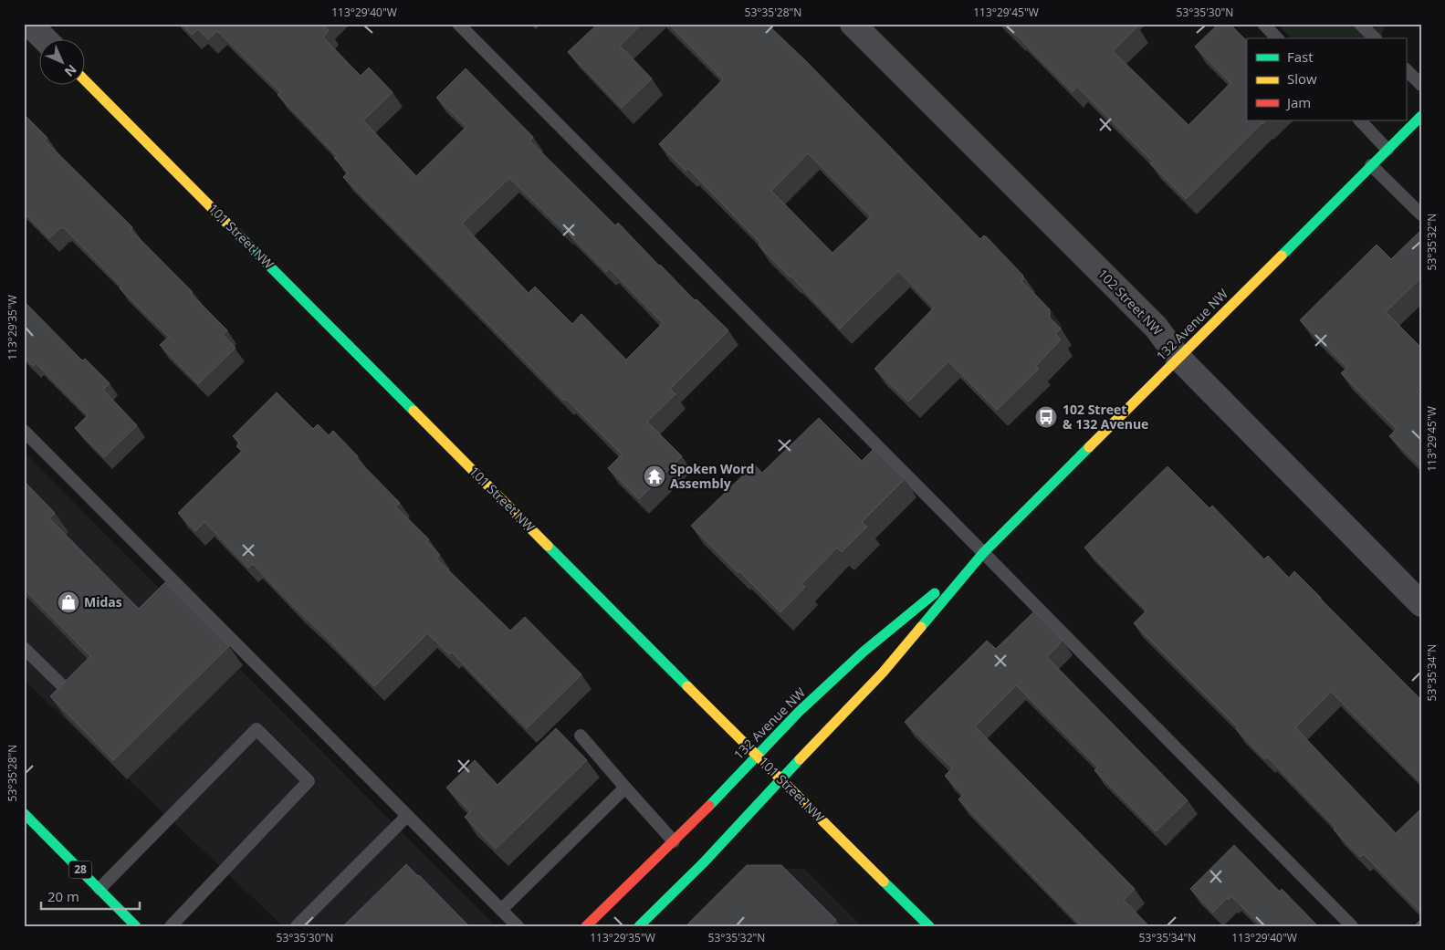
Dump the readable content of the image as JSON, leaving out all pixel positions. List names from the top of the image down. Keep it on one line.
{"streets":{"street":["101 Street NW","102 Street NW","132 Avenue NW","28"]},"crossings":[["101 Street NW","132 Avenue NW"],["102 Street NW","132 Avenue NW"]],"places":{"bus stop":["102 Street & 132 Avenue"],"temple":["Spoken Word Assembly"],"shop":["Midas"]},"legend":["Fast","Slow","Jam"],"scale_bar":"20 m","north":"bottom right","coordinates":["113°29'40\"W","53°35'28\"N","113°29'45\"W","53°35'30\"N","53°35'32\"N","113°29'35\"W","53°35'34\"N"]}
